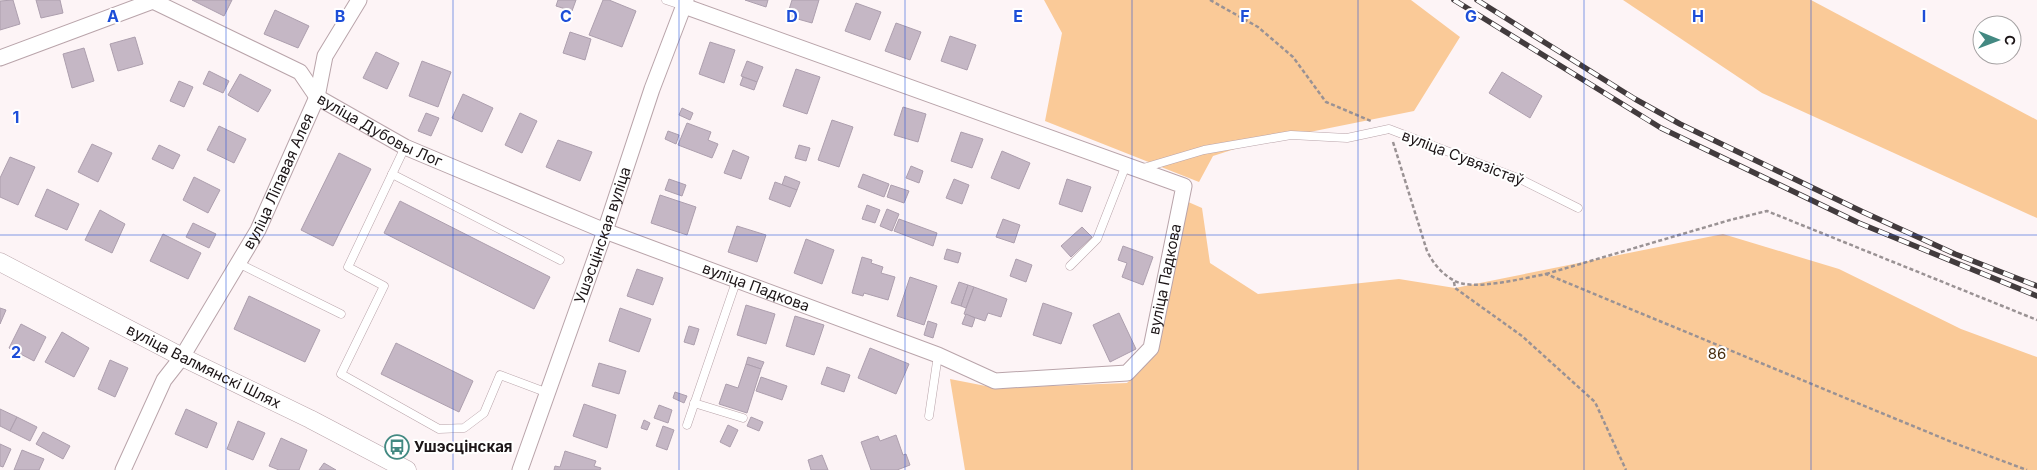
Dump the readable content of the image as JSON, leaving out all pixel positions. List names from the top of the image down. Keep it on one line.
{"streets":{"street":["вуліца Дубовы Лог","вуліца Ліпавая Алея","Ушэсцінская вуліца","вуліца Падкова","вуліца Валмянскі Шлях"],"lane":["вуліца Сувязістаў"]},"crossings":[["вуліца Дубовы Лог","вуліца Ліпавая Алея"],["вуліца Дубовы Лог","Ушэсцінская вуліца"],["вуліца Дубовы Лог","вуліца Падкова"],["вуліца Сувязістаў","вуліца Падкова"],["вуліца Ліпавая Алея","вуліца Валмянскі Шлях"],["Ушэсцінская вуліца","вуліца Падкова"]],"parks":["86"],"places":{"bus stop":["Ушэсцінская"]},"north":"right","grid":{"columns":["A","B","C","D","E","F","G","H","I"],"rows":["1","2"]}}
